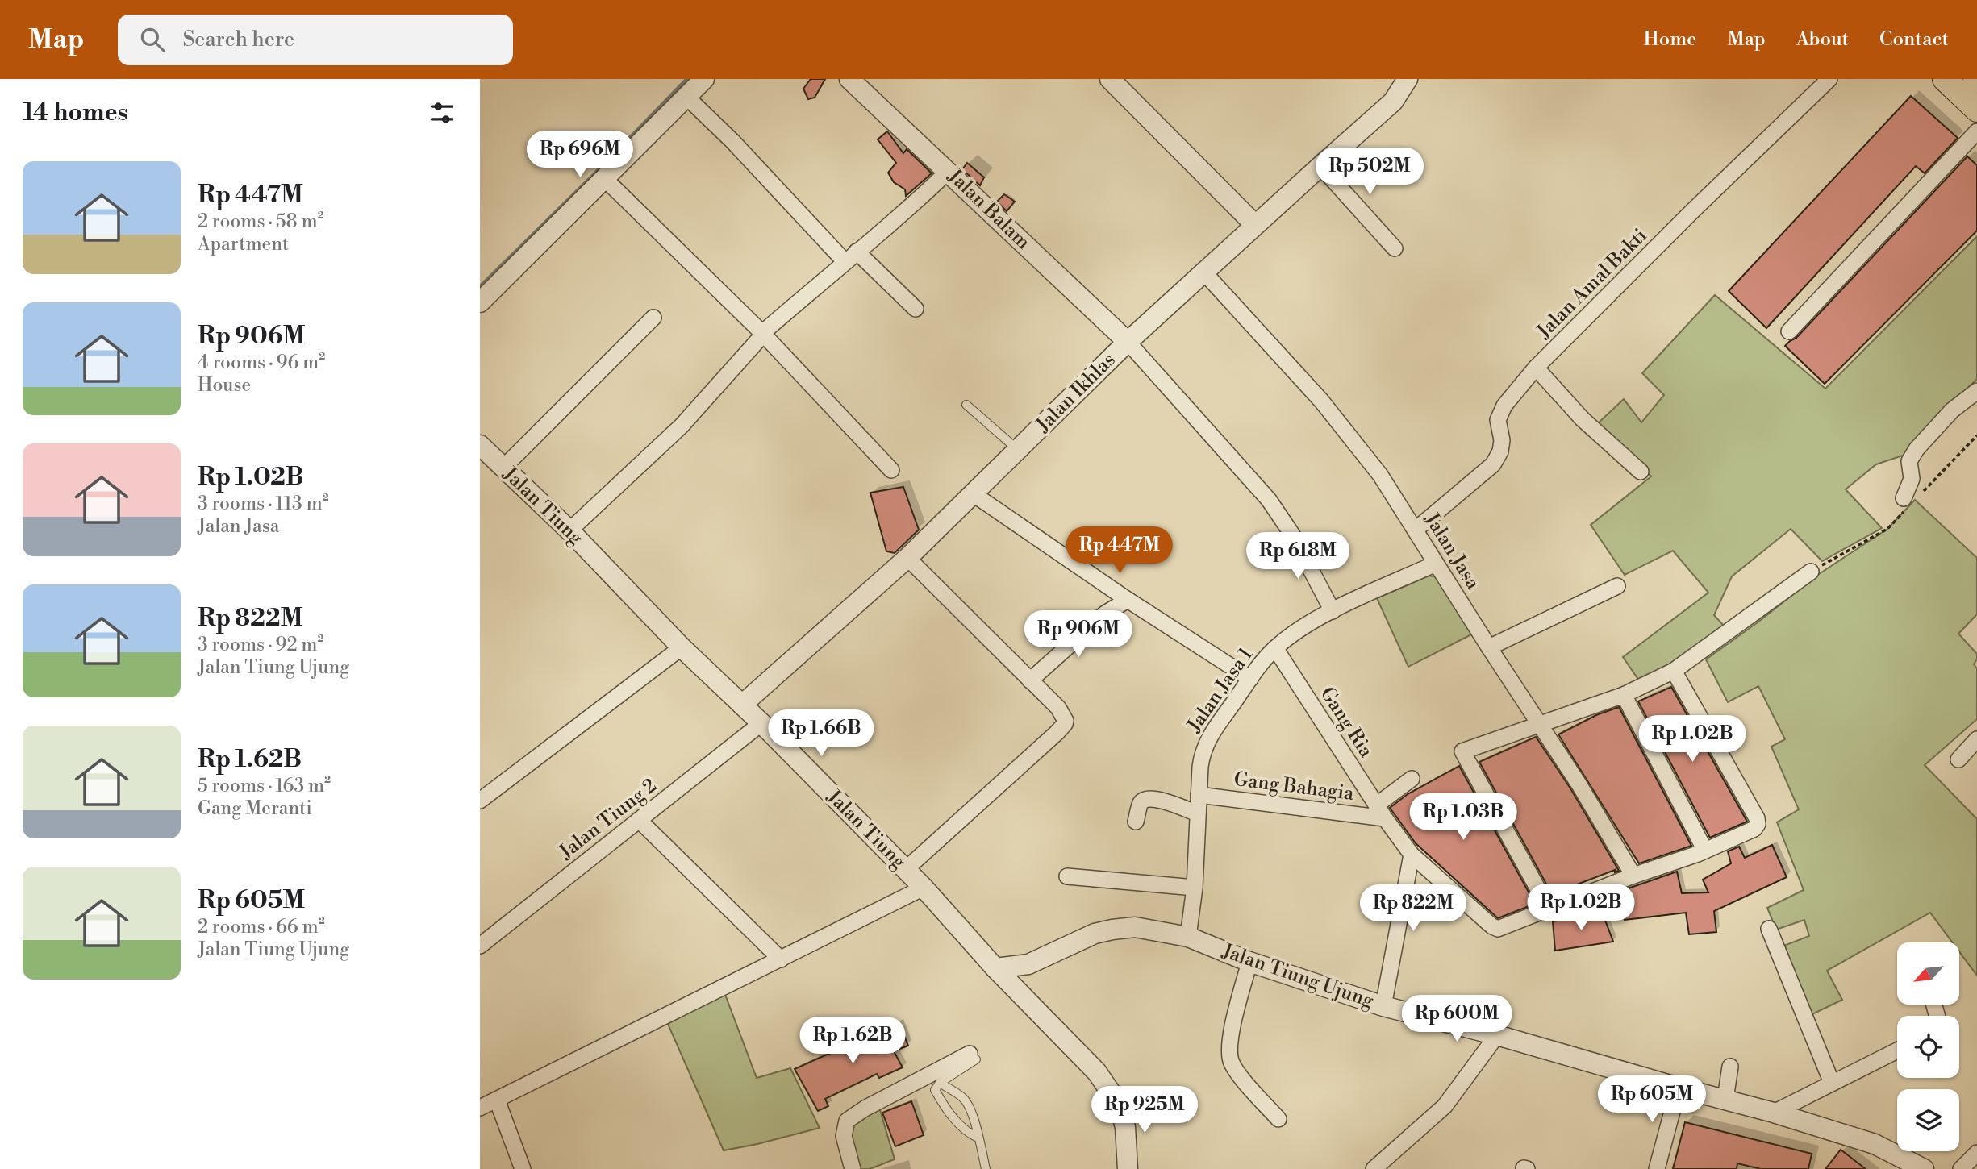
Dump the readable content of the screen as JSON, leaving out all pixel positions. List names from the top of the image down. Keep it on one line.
{"streets":{"street":["Jalan Balam","Jalan Amal Bakti","Jalan Ikhlas","Jalan Tiung","Jalan Jasa","Jalan Jasa 1","Gang Ria","Gang Bahagia","Jalan Tiung 2","Jalan Tiung Ujung"]},"crossings":[["Jalan Balam","Jalan Ikhlas"],["Jalan Amal Bakti","Jalan Jasa"],["Jalan Ikhlas","Jalan Tiung"],["Jalan Ikhlas","Jalan Jasa"],["Jalan Tiung","Jalan Tiung 2"],["Jalan Tiung","Jalan Tiung Ujung"],["Jalan Jasa","Jalan Jasa 1"],["Jalan Jasa 1","Gang Ria"],["Jalan Jasa 1","Gang Bahagia"],["Jalan Jasa 1","Jalan Tiung Ujung"],["Gang Ria","Gang Bahagia"]],"north":"bottom left","page":{"header":"Map","search":"Search here","nav":["Home","Map","About","Contact"],"heading":"14 homes","price":["Rp 696M","Rp 502M","Rp 447M","Rp 618M","Rp 906M","Rp 1.66B","Rp 1.02B","Rp 1.03B","Rp 1.02B","Rp 822M","Rp 600M","Rp 1.62B","Rp 605M","Rp 925M"],"list":[{"name":"Rp 447M","note":"2 rooms · 58 m² · Apartment"},{"name":"Rp 906M","note":"4 rooms · 96 m² · House"},{"name":"Rp 1.02B","note":"3 rooms · 113 m² · Jalan Jasa"},{"name":"Rp 822M","note":"3 rooms · 92 m² · Jalan Tiung Ujung"},{"name":"Rp 1.62B","note":"5 rooms · 163 m² · Gang Meranti"},{"name":"Rp 605M","note":"2 rooms · 66 m² · Jalan Tiung Ujung"}]}}
